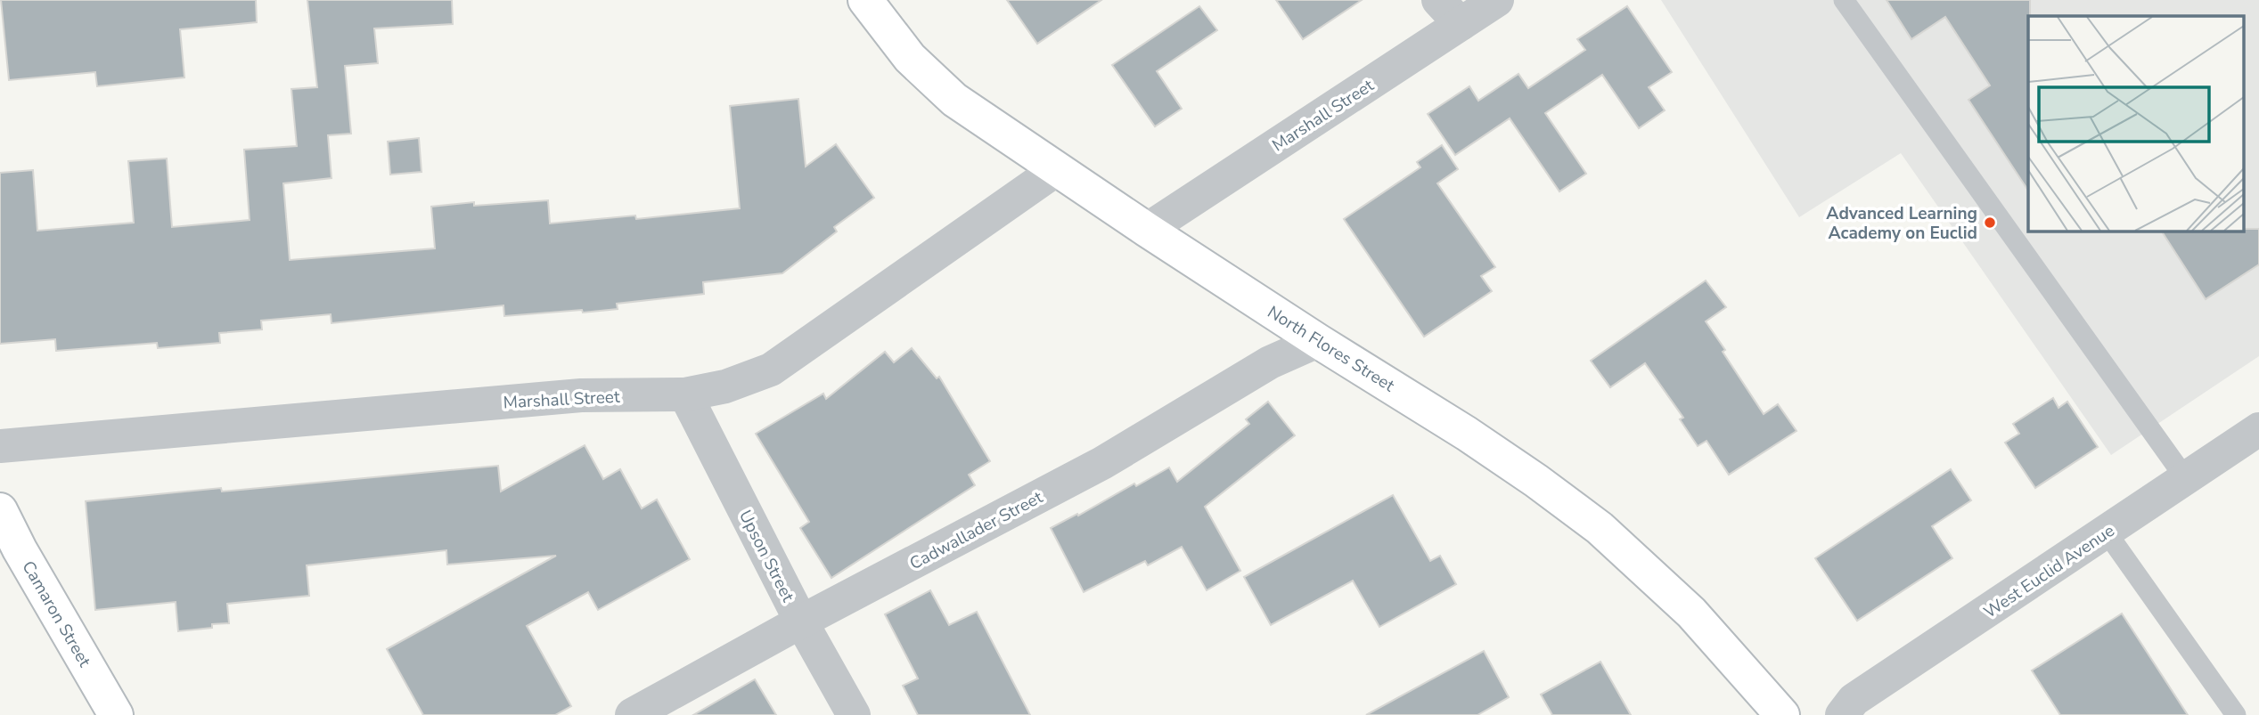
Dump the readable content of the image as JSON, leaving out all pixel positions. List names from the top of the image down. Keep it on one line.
{"streets":{"main road":["North Flores Street","Camaron Street"],"street":["Marshall Street","Cadwallader Street","Upson Street","West Euclid Avenue"]},"crossings":[["Marshall Street","North Flores Street"],["Marshall Street","Upson Street"],["North Flores Street","Cadwallader Street"],["Cadwallader Street","Upson Street"]],"places":["Advanced Learning Academy on Euclid"]}
